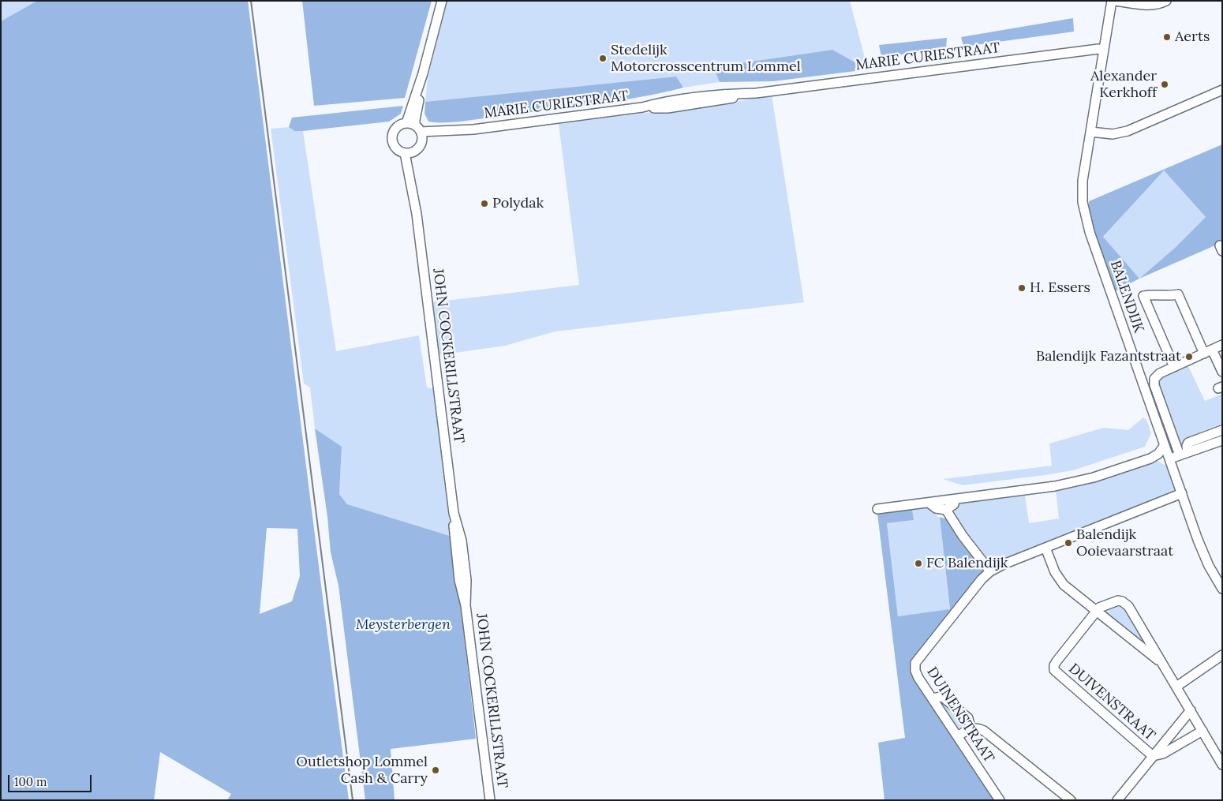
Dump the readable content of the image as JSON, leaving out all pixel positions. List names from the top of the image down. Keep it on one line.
{"streets":{"street":["MARIE CURIESTRAAT","BALENDIJK","JOHN COCKERILLSTRAAT","DUIVENSTRAAT","DUINENSTRAAT"]},"crossings":[["MARIE CURIESTRAAT","BALENDIJK"],["MARIE CURIESTRAAT","JOHN COCKERILLSTRAAT"],["BALENDIJK","DUINENSTRAAT"]],"parks":["Meysterbergen"],"places":["Aerts","Stedelijk Motorcrosscentrum Lommel","Alexander Kerkhoff","Polydak","H. Essers","Balendijk Fazantstraat","Balendijk Ooievaarstraat","FC Balendijk","Outletshop Lommel Cash & Carry"],"scale_bar":"100 m"}
